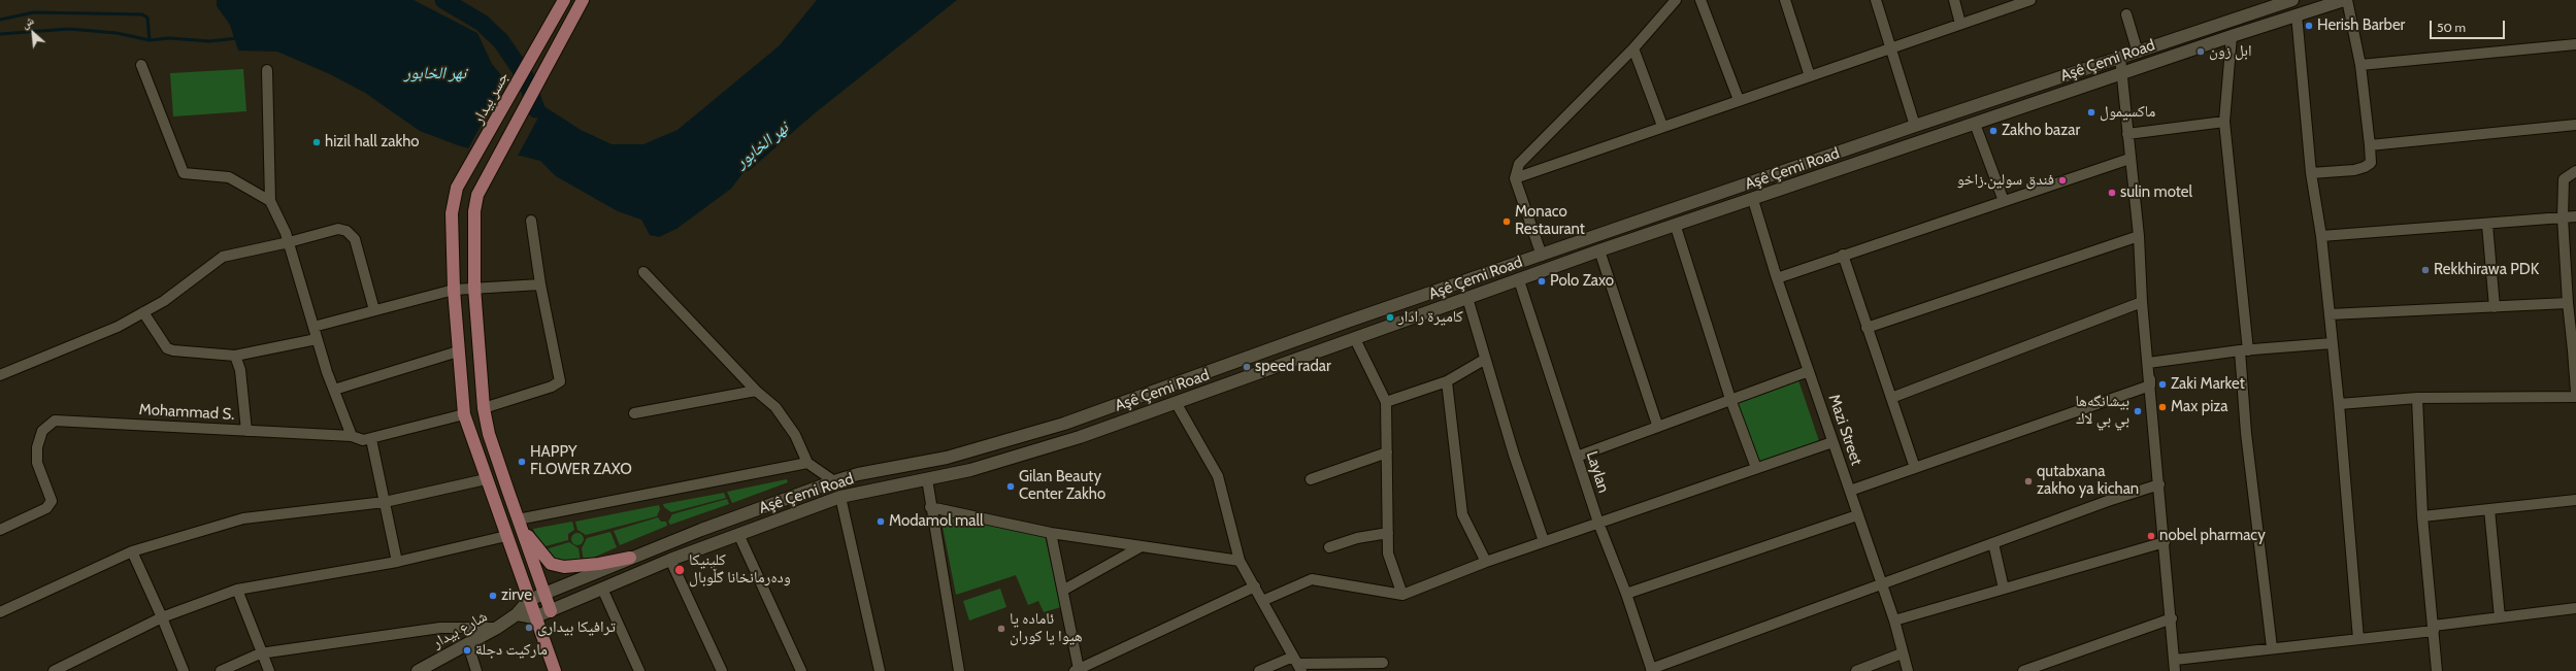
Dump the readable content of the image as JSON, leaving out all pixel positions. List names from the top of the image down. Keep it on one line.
{"streets":{"main road":["Aşê Çemi Road","جسر بيدار","شارع بيدار"],"street":["Mohammad S.","Mazi Street","Laylan"]},"crossings":[["Aşê Çemi Road","جسر بيدار"],["Aşê Çemi Road","Mazi Street"],["Aşê Çemi Road","Laylan"],["Aşê Çemi Road","شارع بيدار"],["جسر بيدار","Mohammad S."],["جسر بيدار","شارع بيدار"]],"water":["نهر الخابور"],"places":["Herish Barber","ابل زون","ماكسيمول","Zakho bazar","hizil hall zakho","فندق سولين.زاخو","sulin motel","Monaco Restaurant","Rekkhirawa PDK","Polo Zaxo","كاميرة رادار","speed radar","Zaki Market","Max piza","بيشانگه‌ها بي بي لاك","HAPPY FLOWER ZAXO","qutabxana zakho ya kichan","Gilan Beauty Center Zakho","Modamol mall","nobel pharmacy","کلینیکا ودەرمانخانا گڵوبال","zirve","ترافيكا بيدارى","ئاماده یا هیوا یا کوران","ماركيت دجلة"],"scale_bar":"50 m","north":"top left"}
